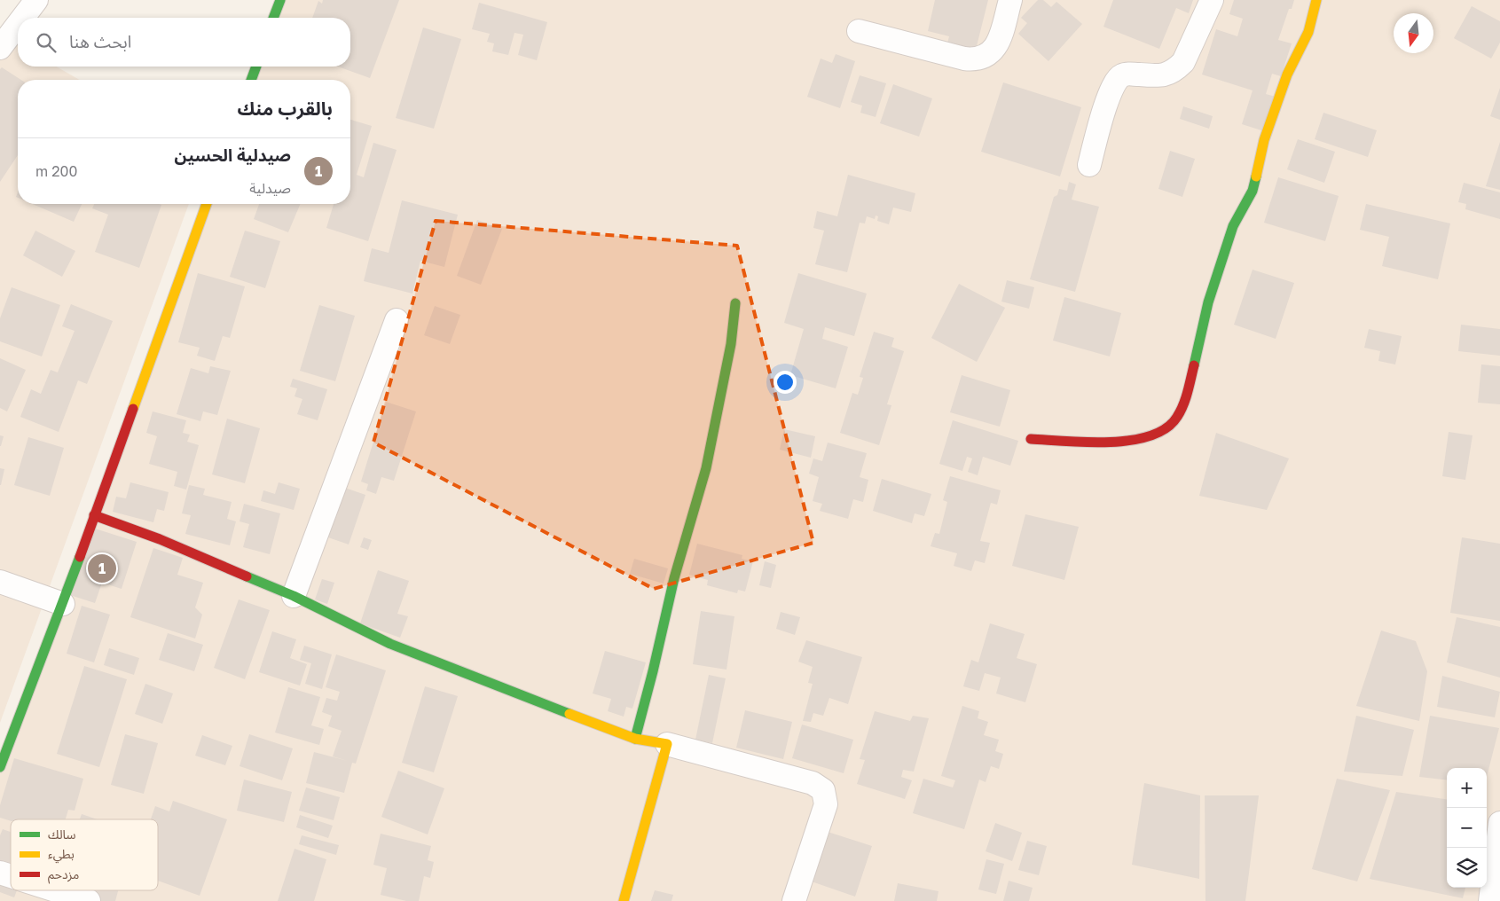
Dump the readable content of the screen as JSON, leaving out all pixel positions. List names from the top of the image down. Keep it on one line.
{"legend":["سالك","بطيء","مزدحم"],"north":"bottom","page":{"search":"ابحث هنا","heading":"بالقرب منك","list":[{"mark":"1","name":"صيدلية الحسين","note":"صيدلية","value":"200 m"}],"pins":"1","map_buttons":["+","−"]}}
